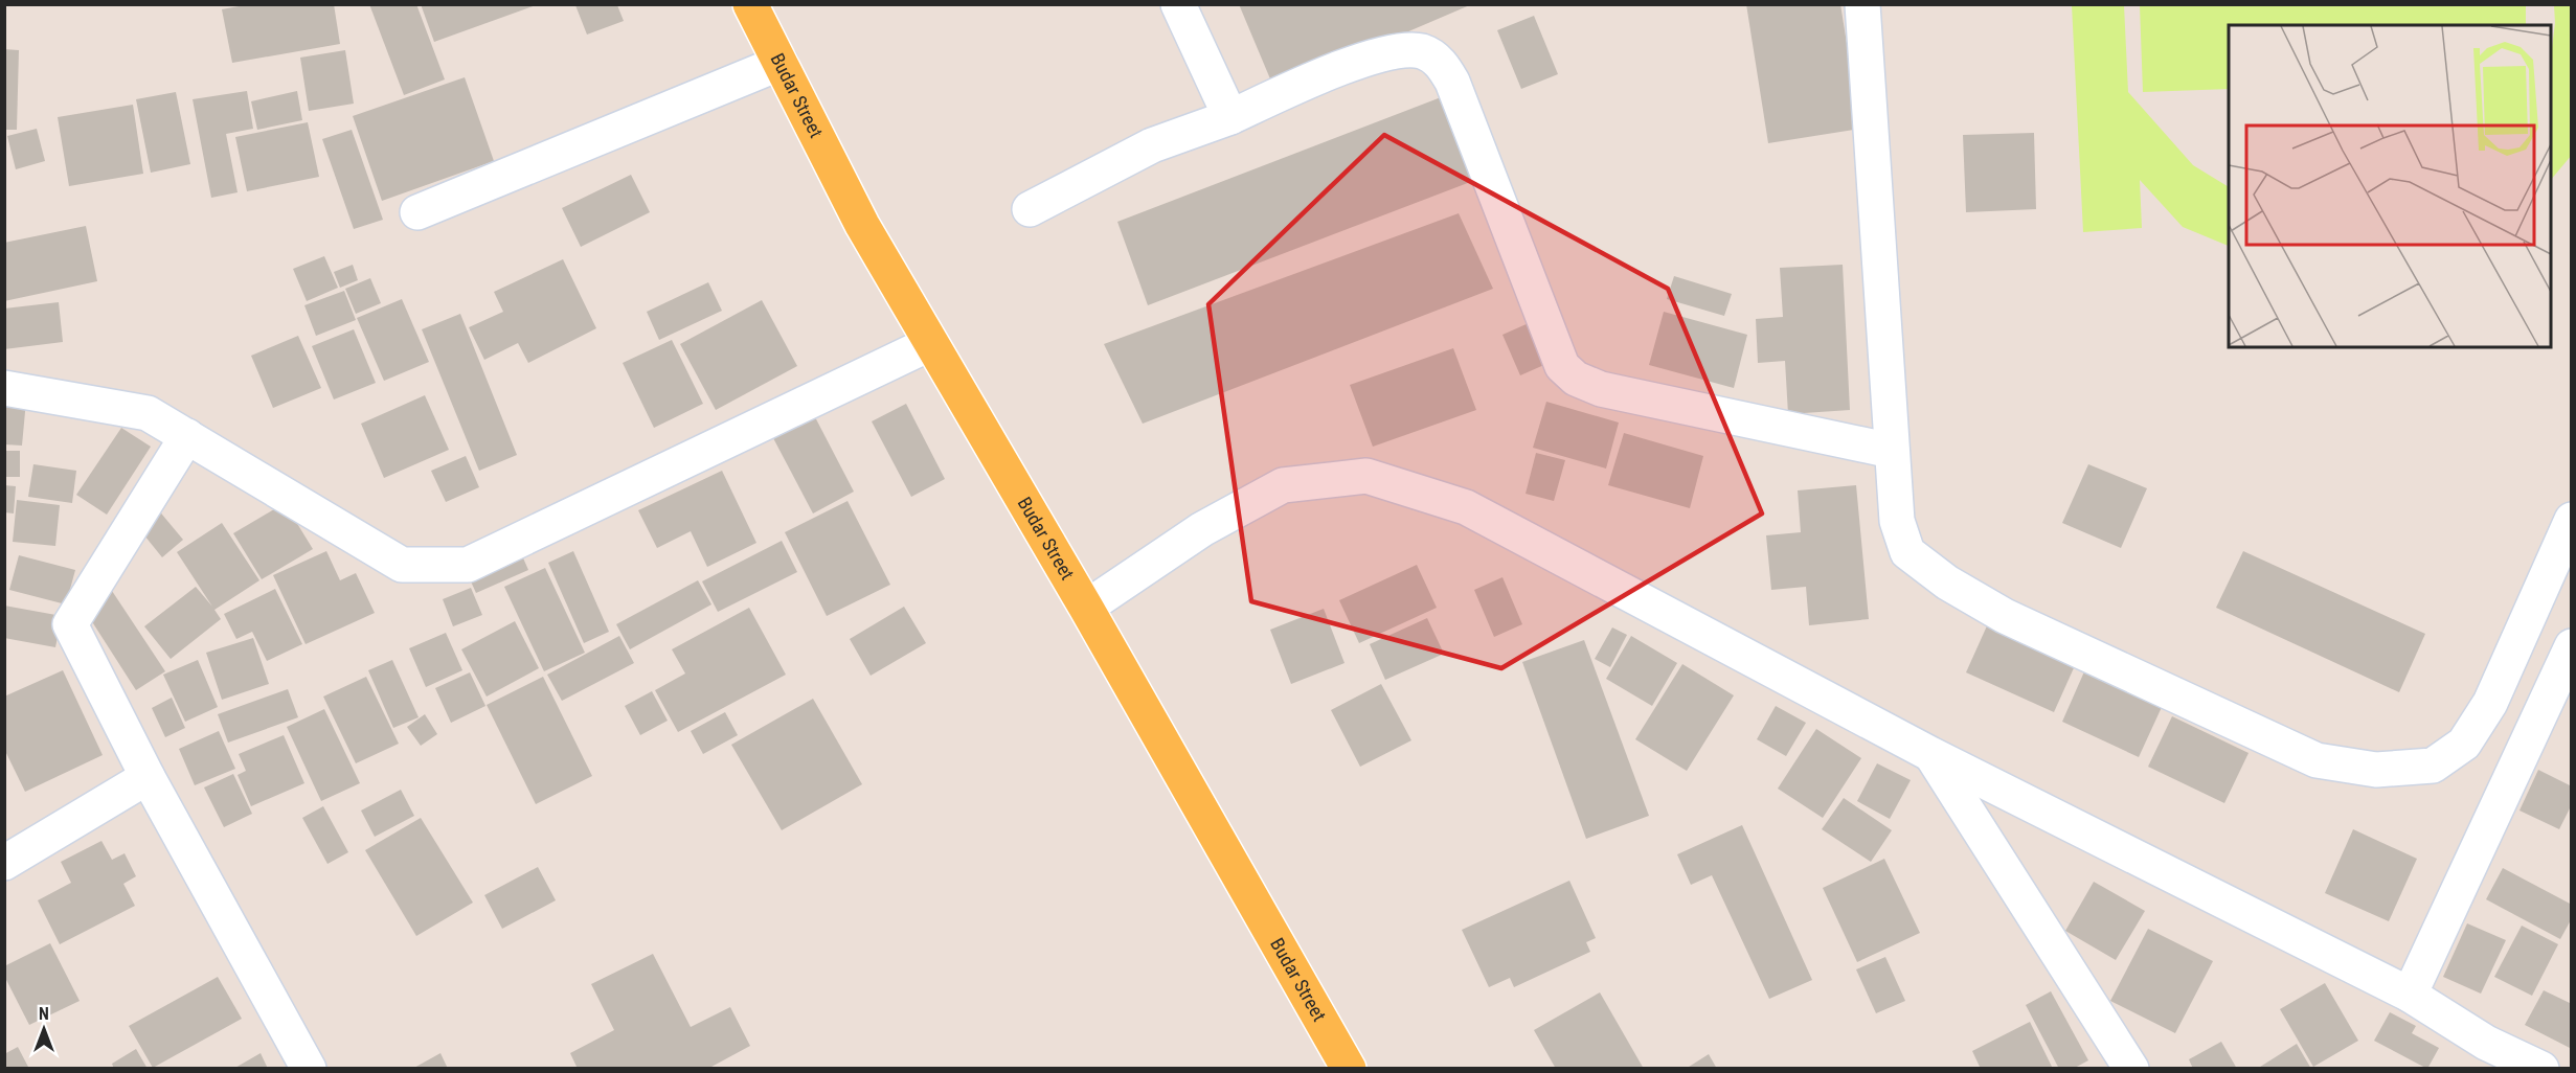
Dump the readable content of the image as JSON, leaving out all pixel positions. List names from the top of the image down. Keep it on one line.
{"streets":{"main road":["Budar Street"]},"north":"top"}
